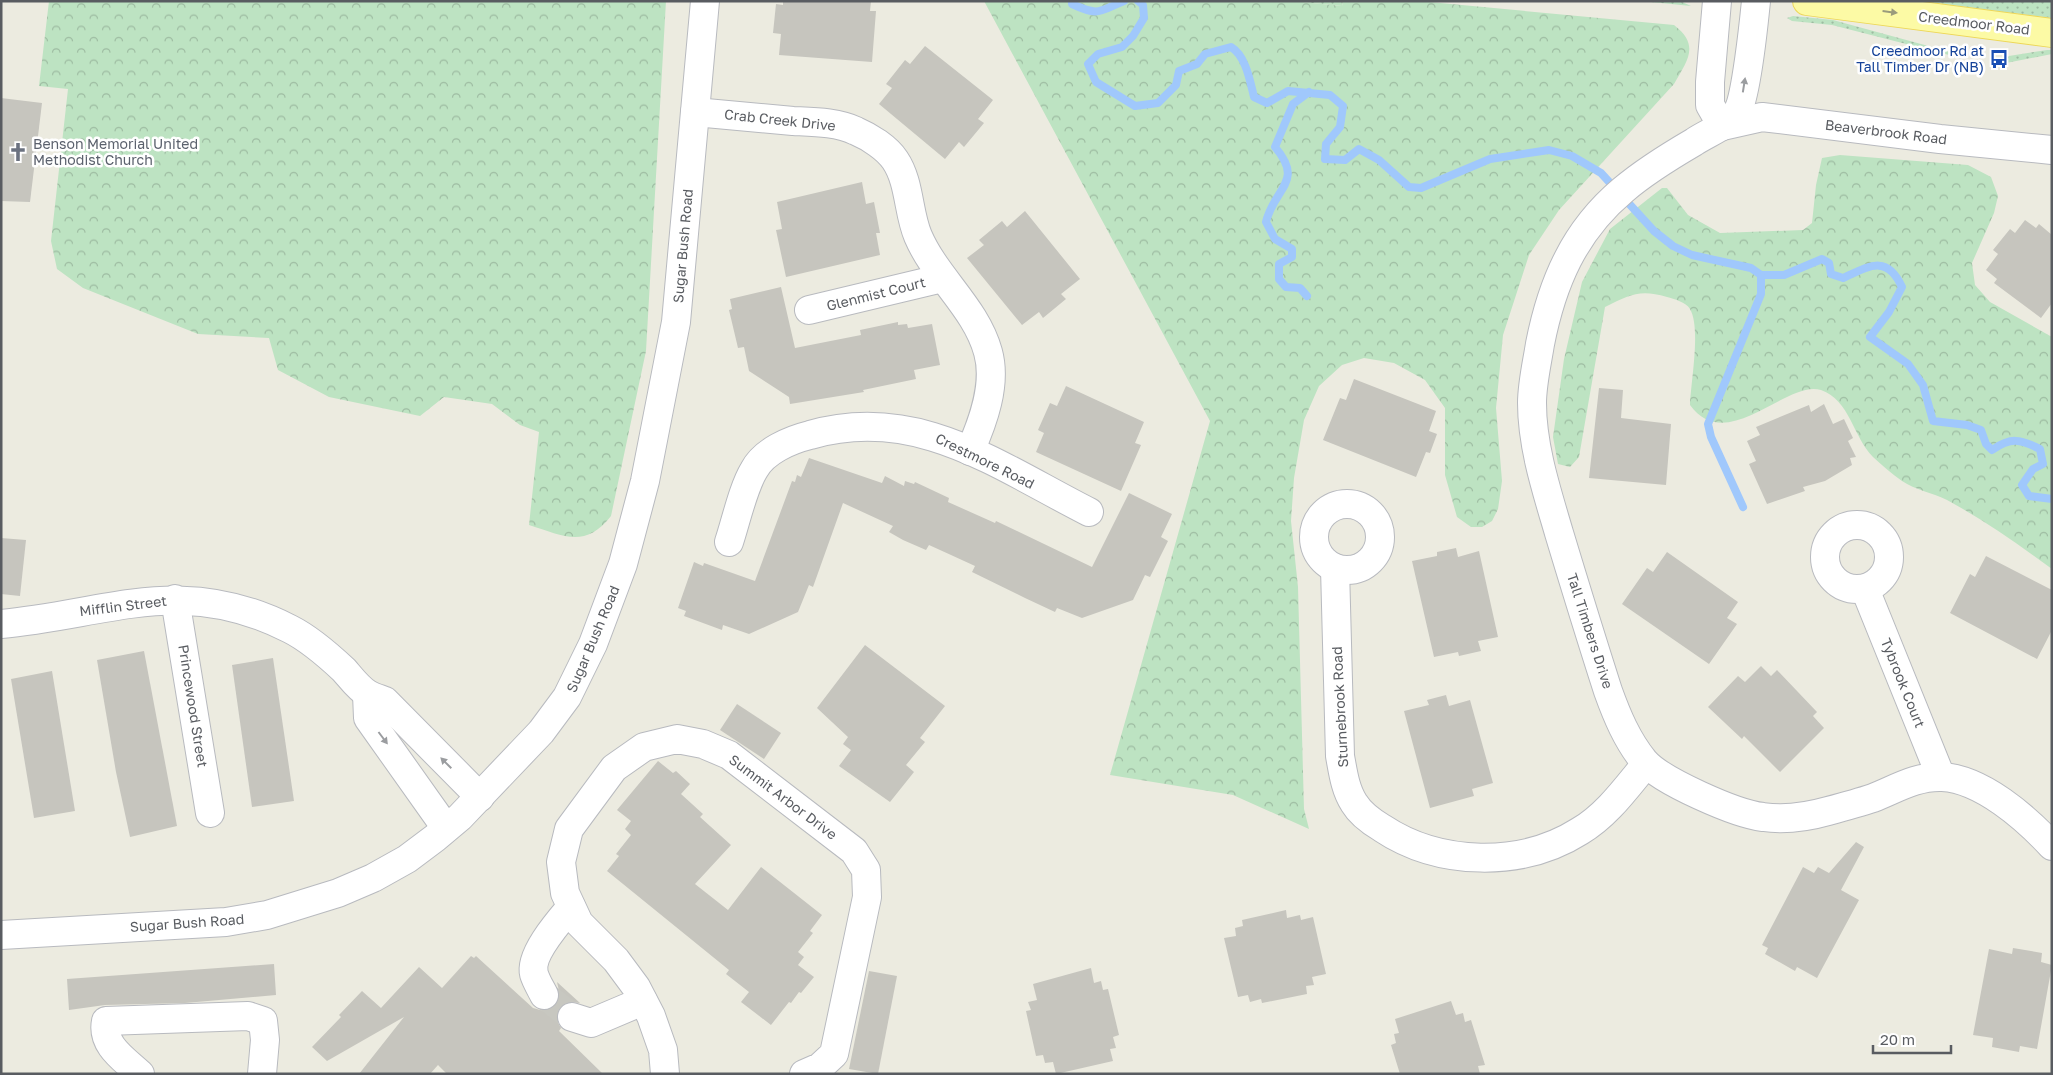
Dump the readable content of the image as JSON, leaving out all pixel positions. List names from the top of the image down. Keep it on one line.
{"streets":{"main road":["Creedmoor Road"],"street":["Crab Creek Drive","Beaverbrook Road","Sugar Bush Road","Glenmist Court","Crestmore Road","Mifflin Street","Tall Timbers Drive","Tybrook Court","Princewood Street","Sturnebrook Road","Summit Arbor Drive"]},"crossings":[["Crab Creek Drive","Sugar Bush Road"],["Crab Creek Drive","Glenmist Court"],["Crab Creek Drive","Crestmore Road"],["Beaverbrook Road","Tall Timbers Drive"],["Sugar Bush Road","Mifflin Street"],["Mifflin Street","Princewood Street"],["Tall Timbers Drive","Tybrook Court"],["Tall Timbers Drive","Sturnebrook Road"]],"one_way":["Creedmoor Road"],"places":{"bus stop":["Creedmoor Rd at Tall Timber Dr (NB)"],"church":["Benson Memorial United Methodist Church"]},"scale_bar":"20 m"}
